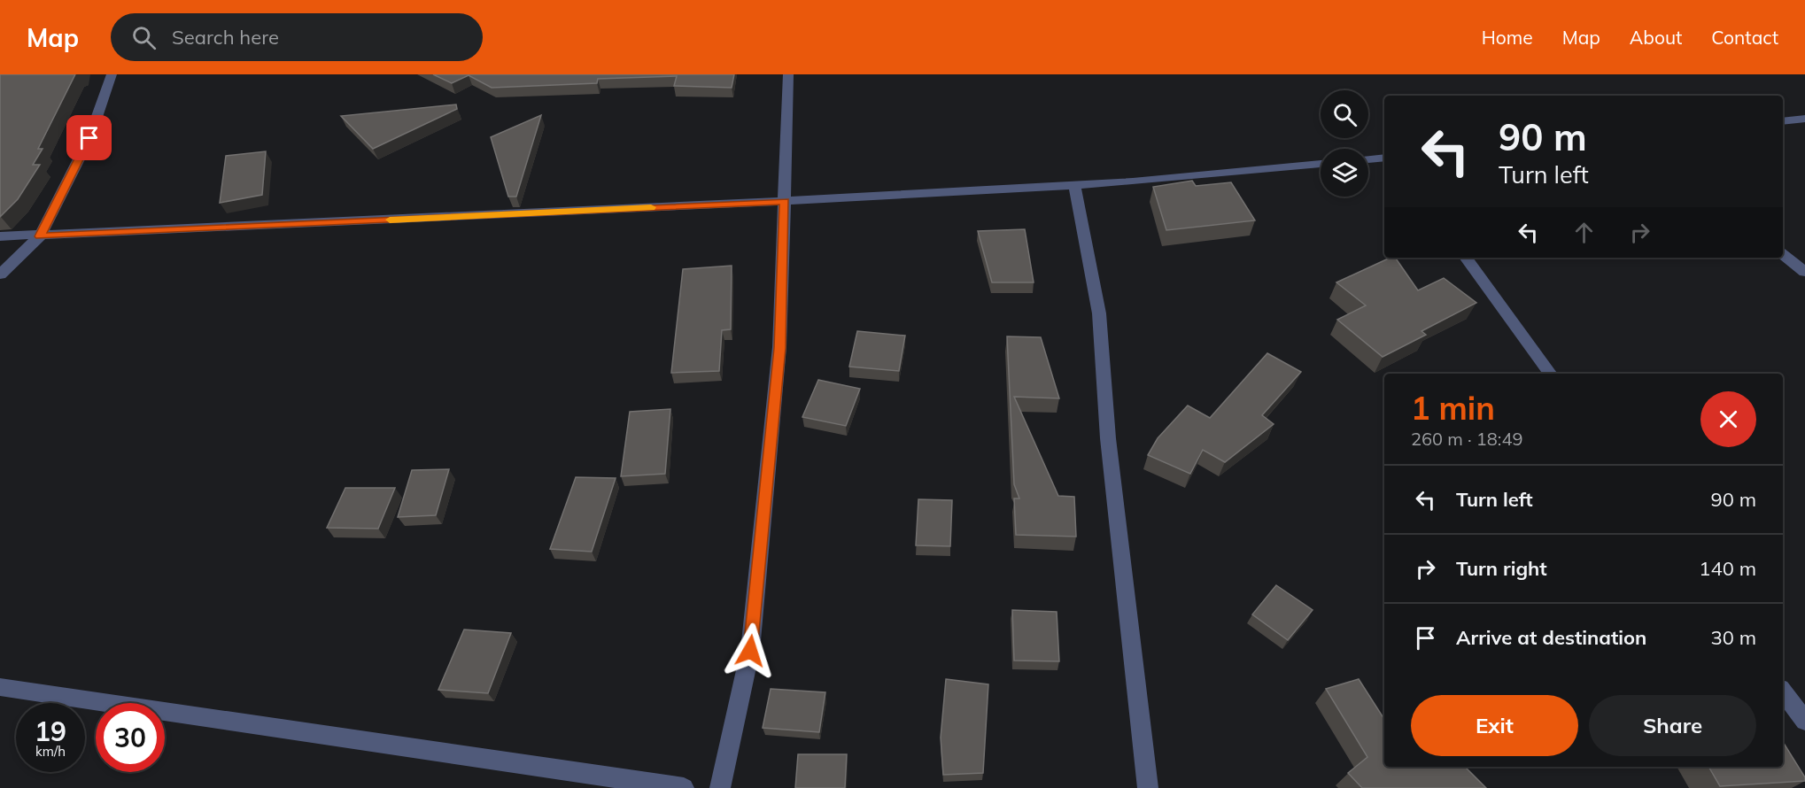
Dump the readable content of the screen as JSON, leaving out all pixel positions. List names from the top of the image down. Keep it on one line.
{"page":{"header":"Map","search":"Search here","nav":["Home","Map","About","Contact"],"turn":["90 m","Turn left"],"heading":["1 min","260 m · 18:49"],"list":[{"name":"Turn left","value":"90 m"},{"name":"Turn right","value":"140 m"},{"name":"Arrive at destination","value":"30 m"}],"buttons":["Exit","Share"],"speed":"19 km/h","limit":"30"}}
